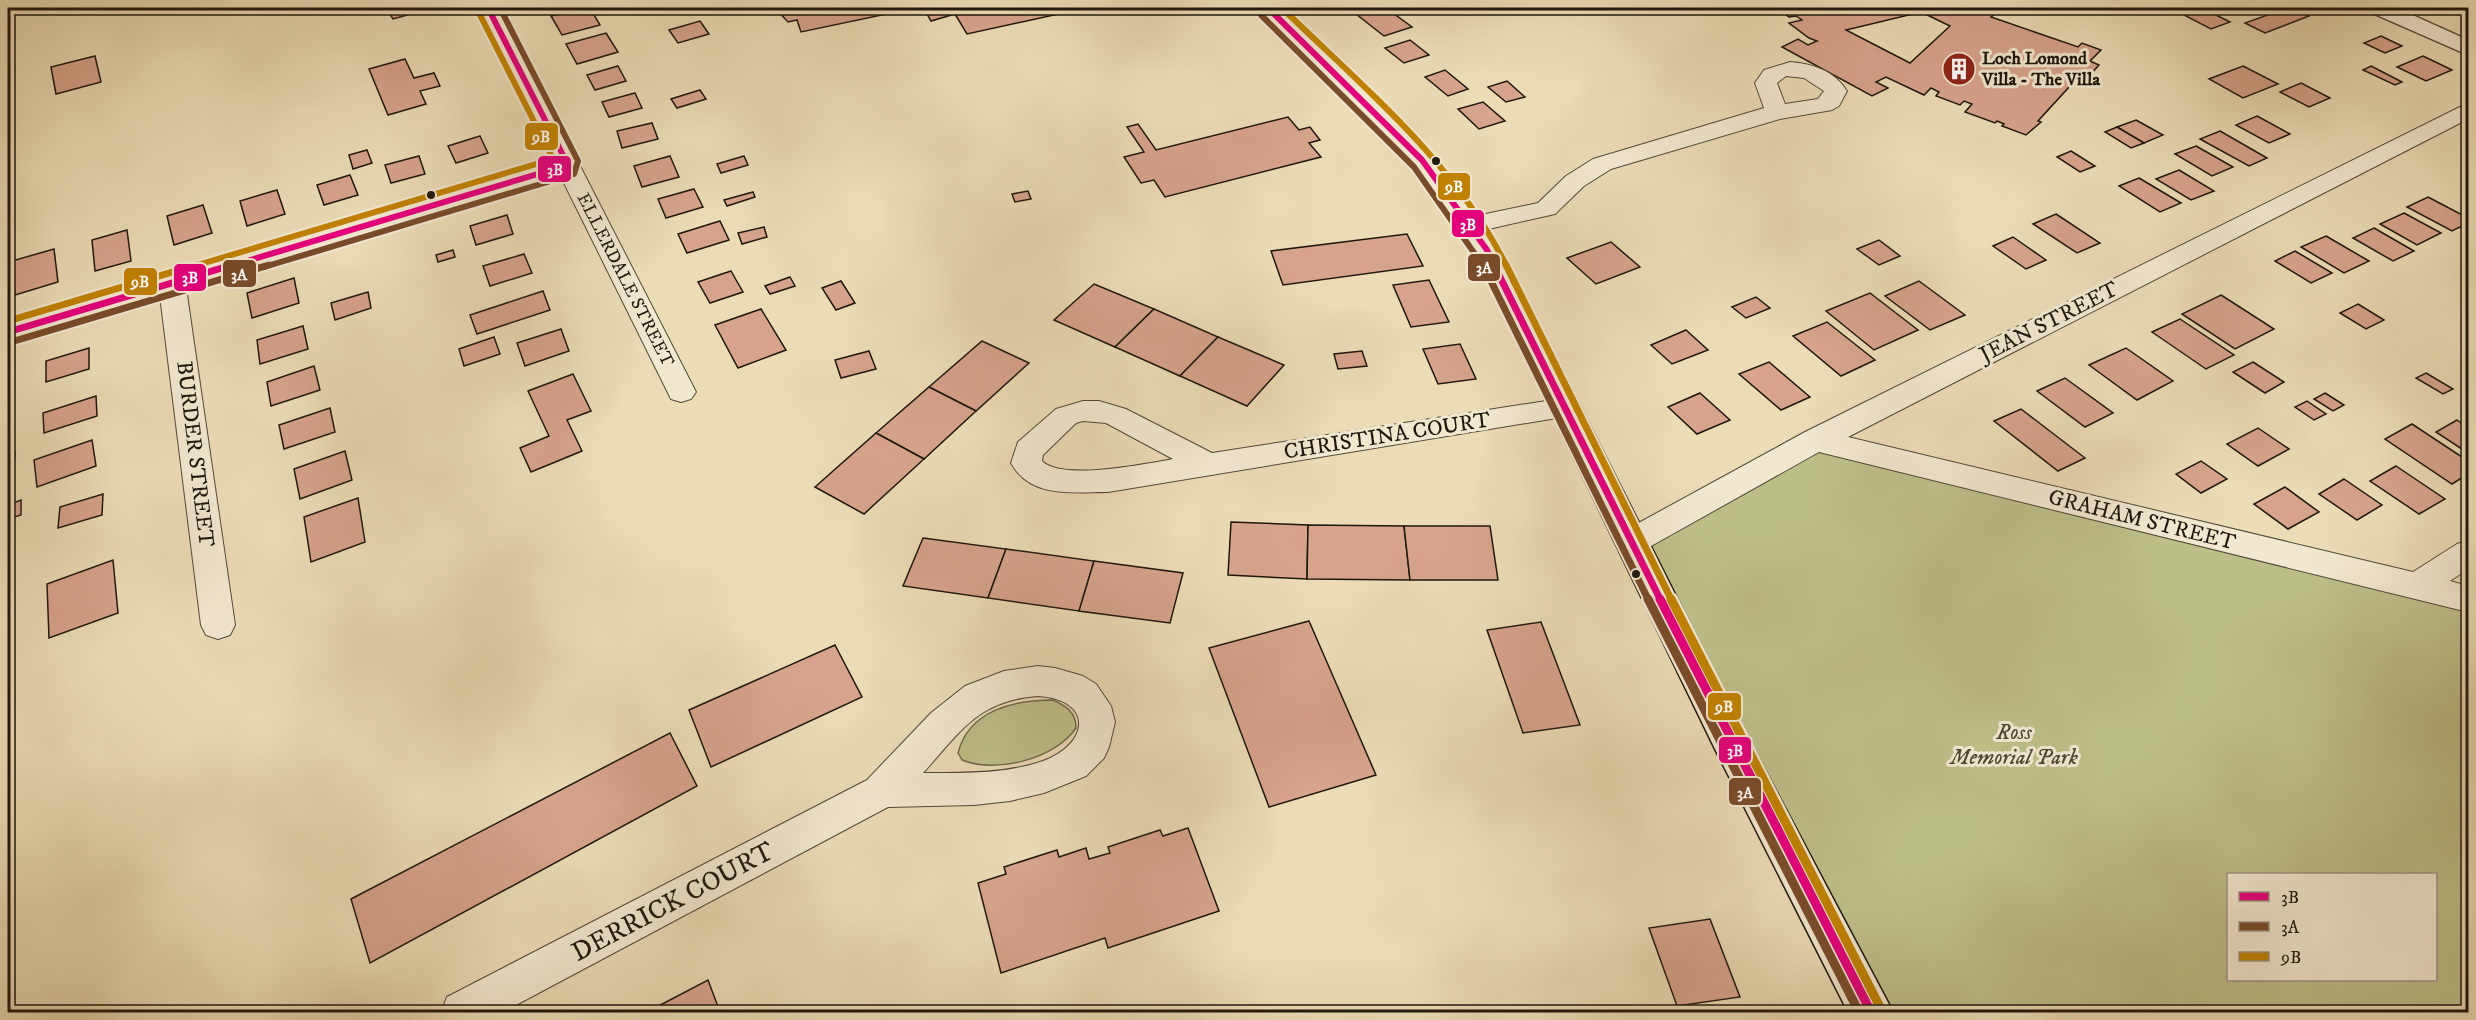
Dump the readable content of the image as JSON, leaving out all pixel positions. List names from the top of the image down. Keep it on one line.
{"streets":{"street":["ELLERDALE STREET","JEAN STREET","CHRISTINA COURT","BURDER STREET","GRAHAM STREET","DERRICK COURT"]},"crossings":[["JEAN STREET","GRAHAM STREET"]],"parks":["Ross Memorial Park"],"places":{"building":["Loch Lomond Villa - The Villa"]},"lines":["transit line 3B","transit line 3A","transit line 9B"],"legend":["3B","3A","9B"]}
